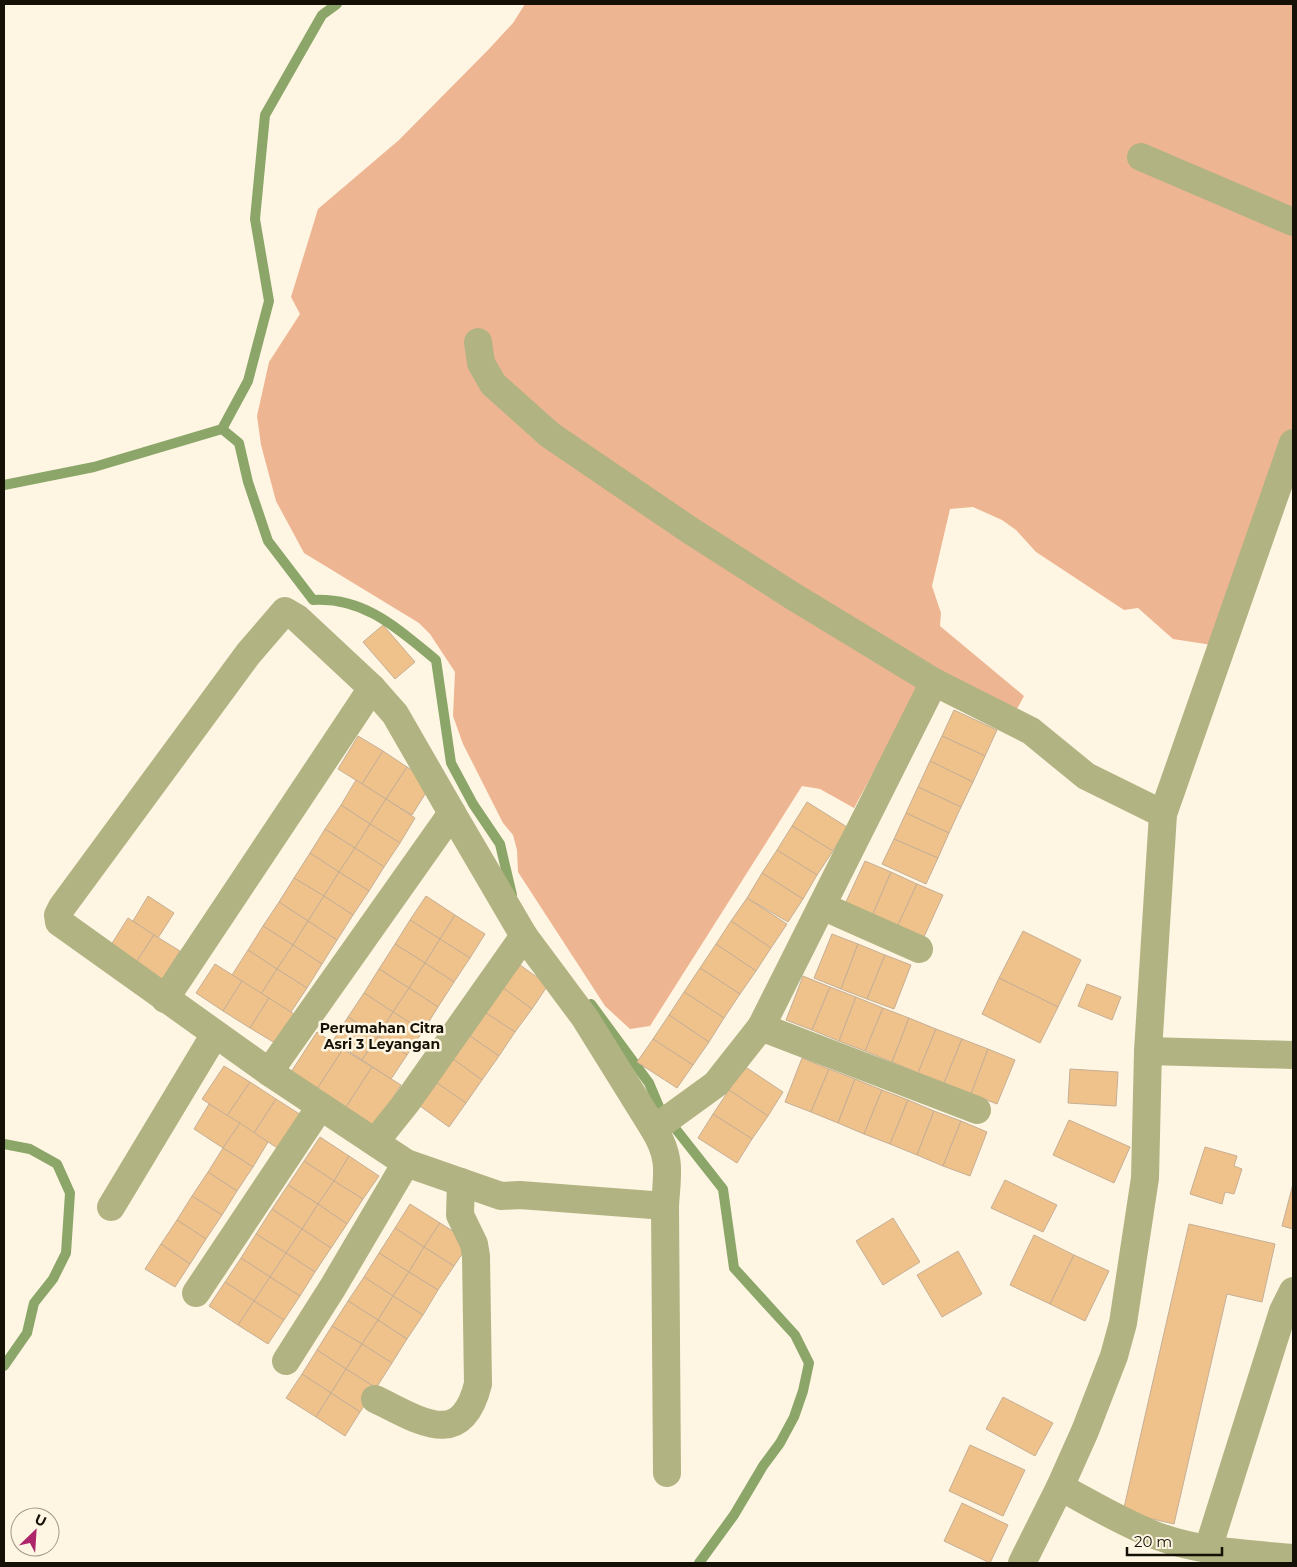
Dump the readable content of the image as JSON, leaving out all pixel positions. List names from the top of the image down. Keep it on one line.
{"districts":["Perumahan Citra Asri 3 Leyangan"],"scale_bar":"20 m","north":"top right"}
